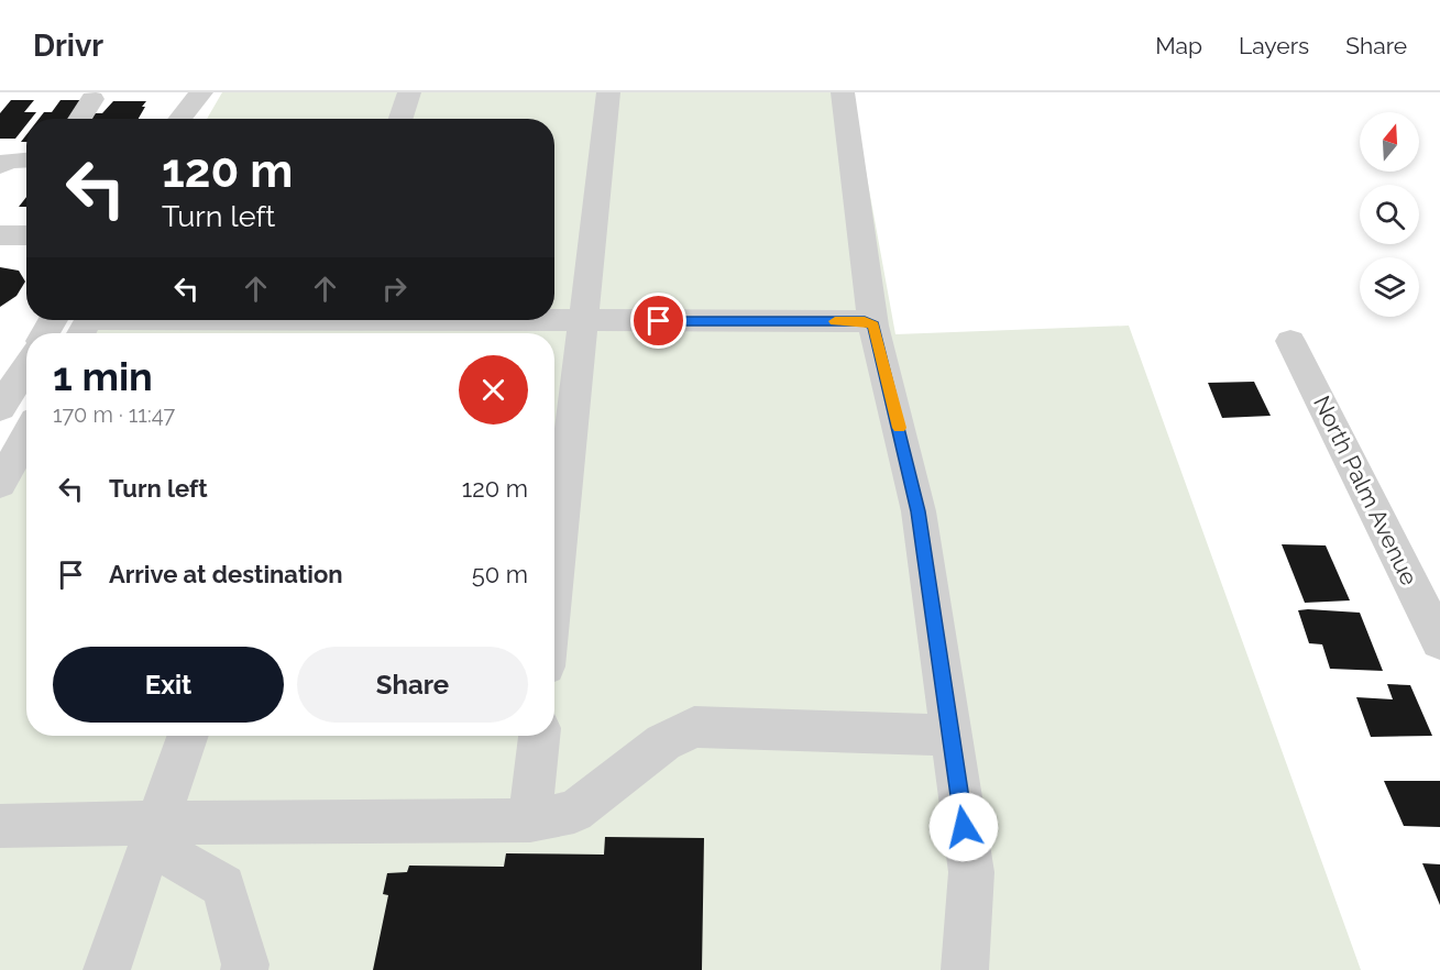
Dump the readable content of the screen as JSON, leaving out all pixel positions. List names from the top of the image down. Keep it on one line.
{"streets":{"street":["North Palm Avenue"]},"north":"top","page":{"header":"Drivr","nav":["Map","Layers","Share"],"turn":["120 m","Turn left"],"heading":["1 min","170 m · 11:47"],"list":[{"name":"Turn left","value":"120 m"},{"name":"Arrive at destination","value":"50 m"}],"buttons":["Exit","Share"]}}
